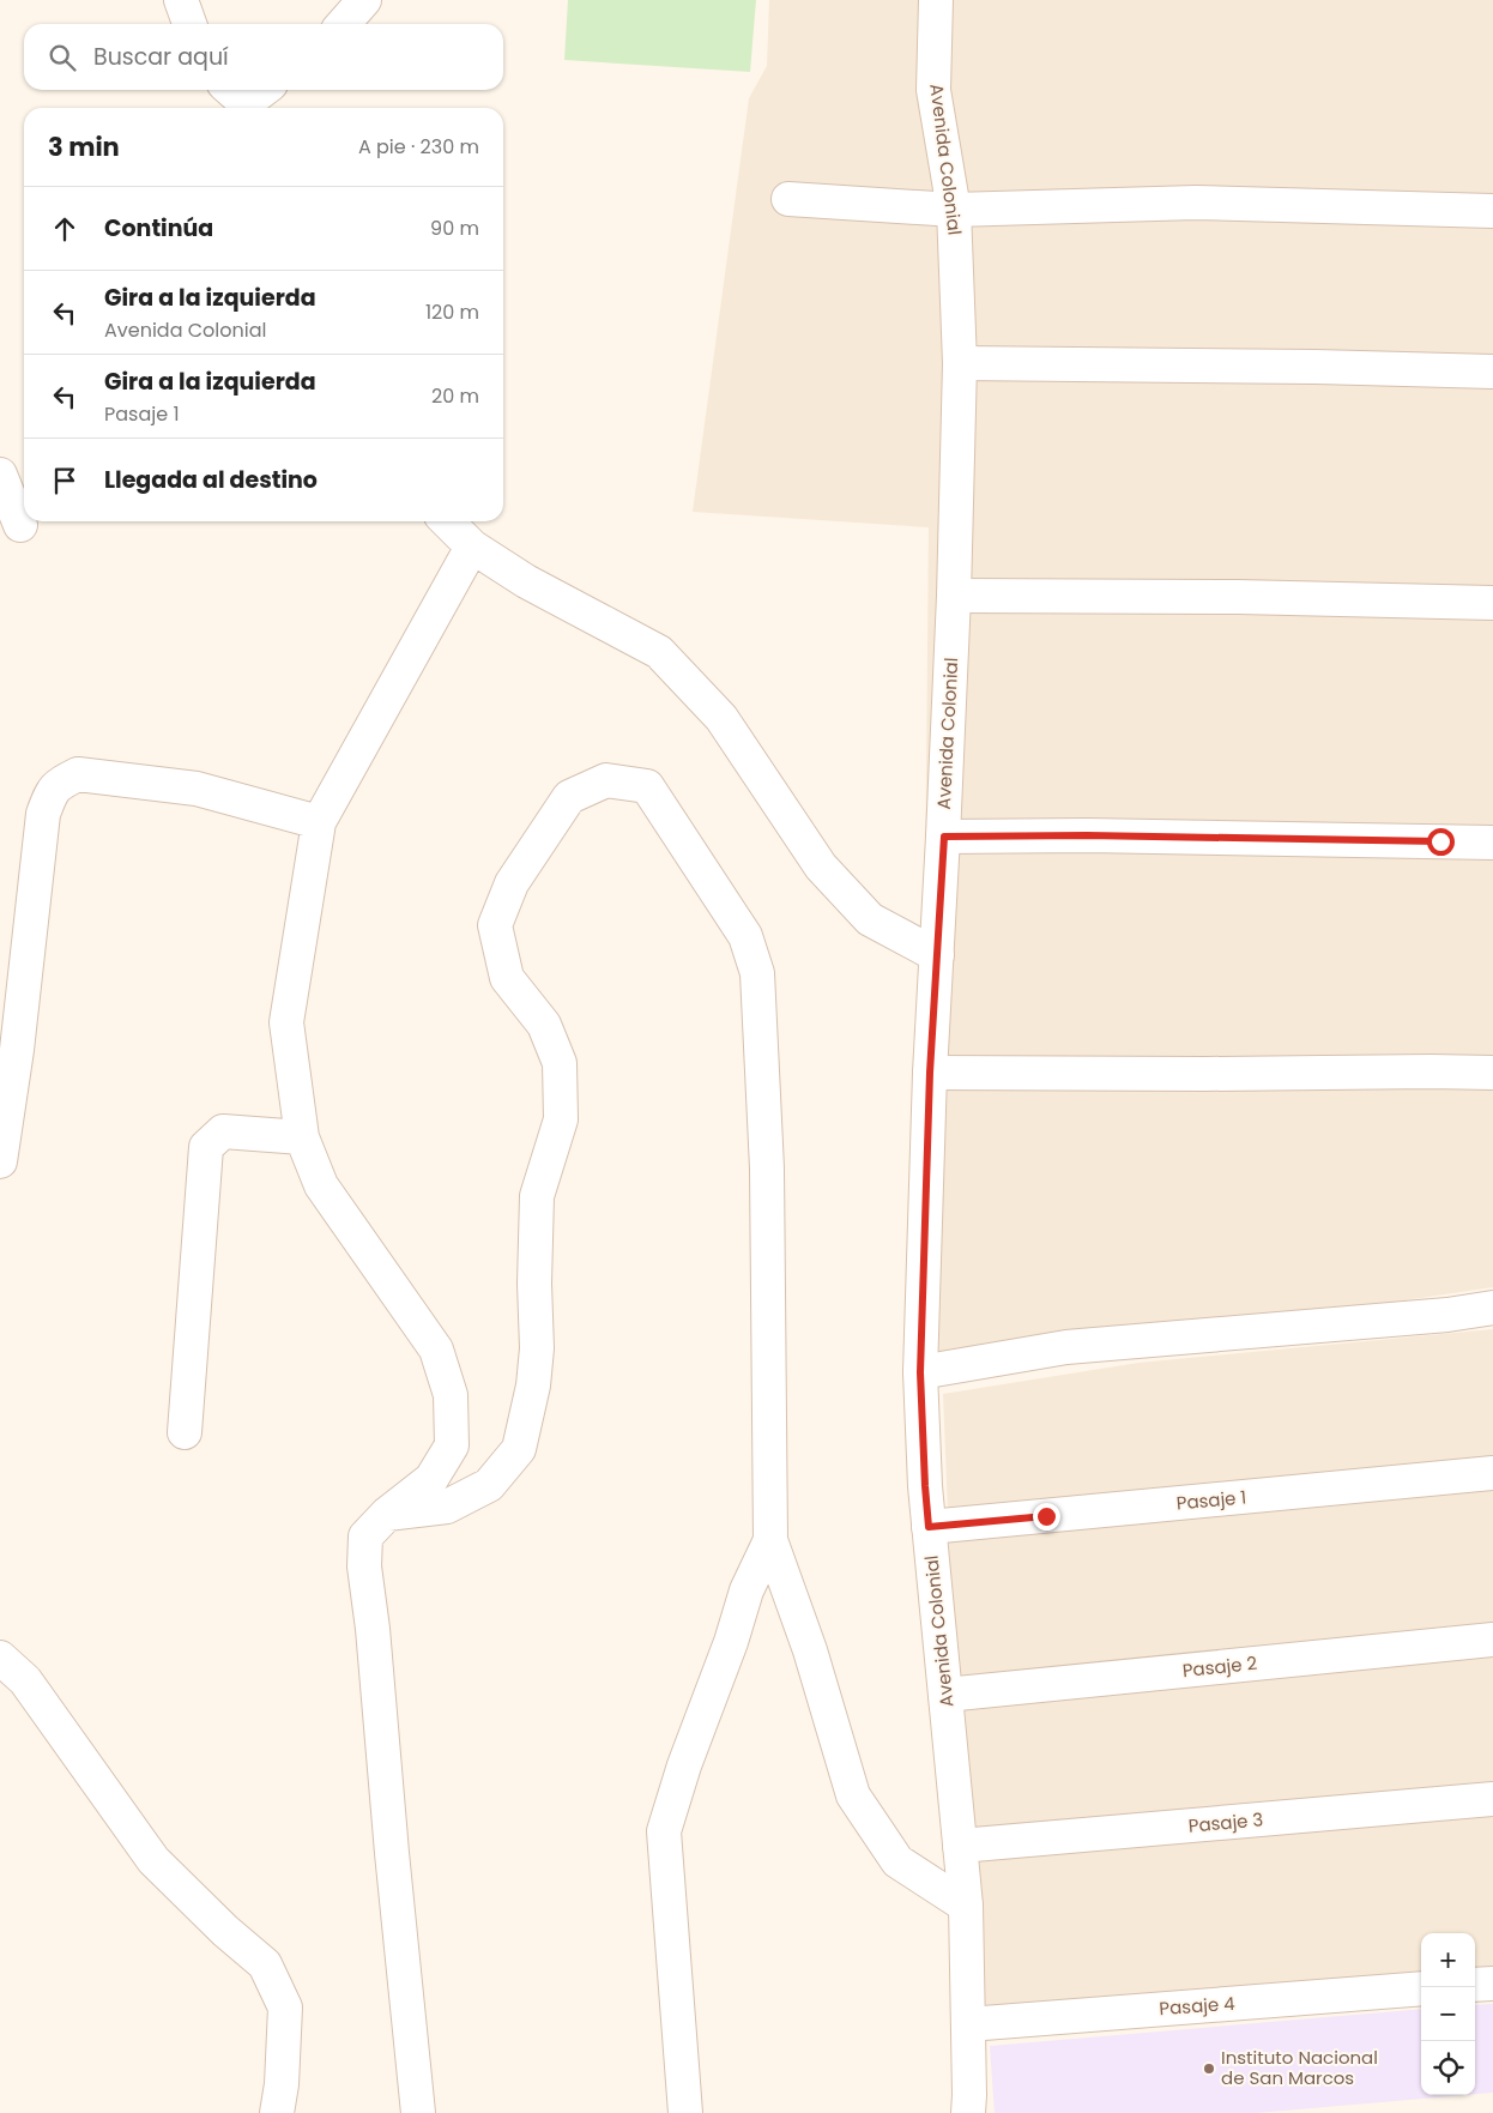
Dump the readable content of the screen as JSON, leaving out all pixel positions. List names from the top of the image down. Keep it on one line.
{"streets":{"street":["Avenida Colonial","Pasaje 1","Pasaje 2","Pasaje 3","Pasaje 4"]},"crossings":[["Avenida Colonial","Pasaje 1"],["Avenida Colonial","Pasaje 2"],["Avenida Colonial","Pasaje 3"],["Avenida Colonial","Pasaje 4"]],"places":["Instituto Nacional de San Marcos"],"page":{"search":"Buscar aquí","heading":["3 min","A pie · 230 m"],"list":[["Continúa","90 m"],["Gira a la izquierda","Avenida Colonial","120 m"],["Gira a la izquierda","Pasaje 1","20 m"],"Llegada al destino"],"map_buttons":["+","−"]}}
